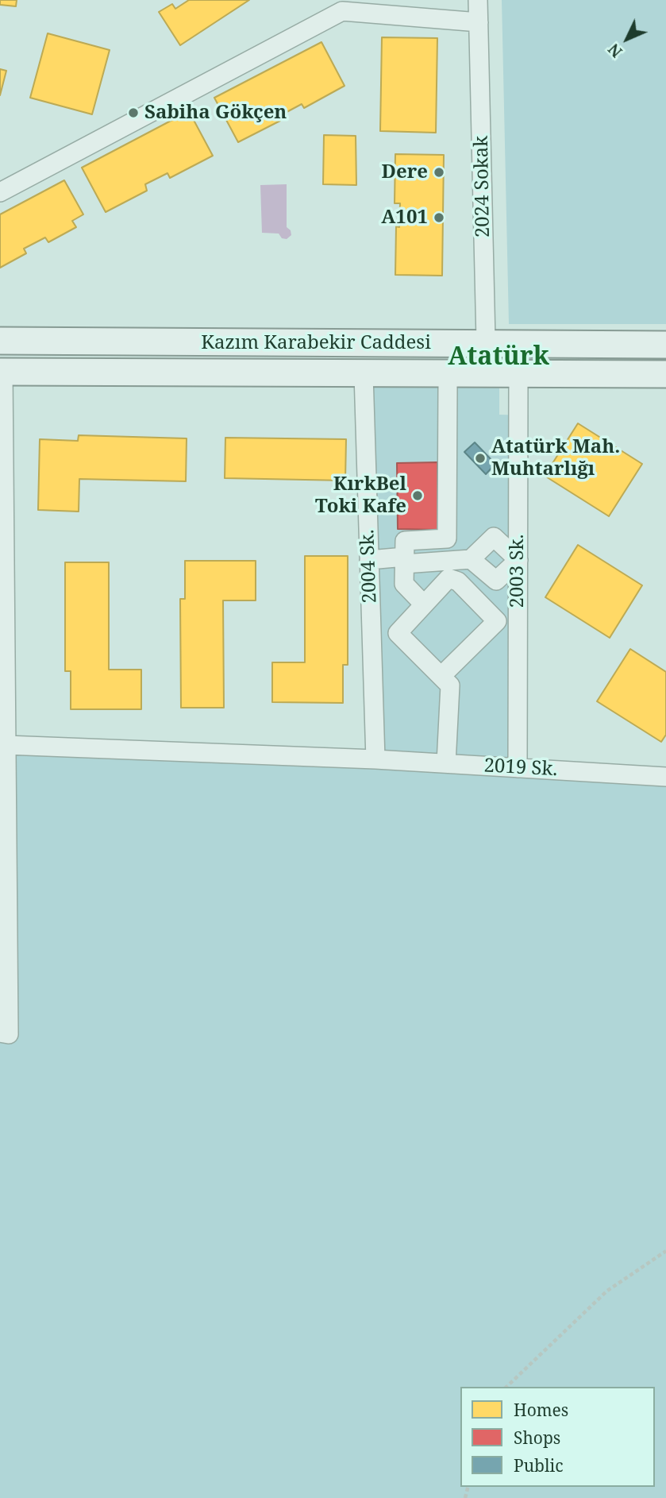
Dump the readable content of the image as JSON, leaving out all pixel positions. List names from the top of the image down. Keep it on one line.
{"streets":{"street":["2024 Sokak","Kazım Karabekir Caddesi","2004 Sk.","2003 Sk.","2019 Sk."]},"crossings":[["2024 Sokak","Kazım Karabekir Caddesi"],["Kazım Karabekir Caddesi","2004 Sk."],["Kazım Karabekir Caddesi","2003 Sk."],["2004 Sk.","2019 Sk."],["2003 Sk.","2019 Sk."]],"districts":["Atatürk"],"places":["Sabiha Gökçen","Dere","A101","Atatürk Mah. Muhtarlığı","KırkBel Toki Kafe"],"legend":["Homes","Shops","Public"],"north":"bottom left"}
